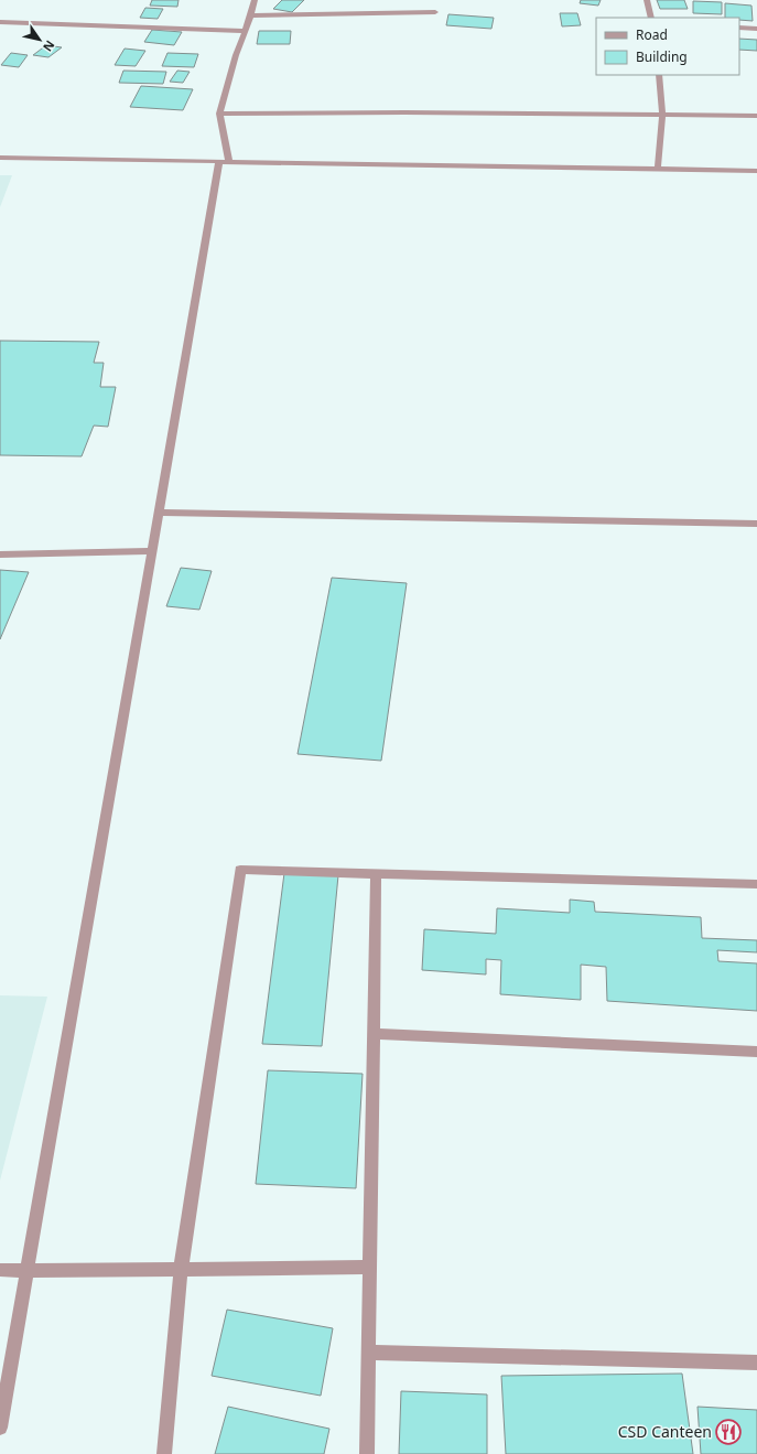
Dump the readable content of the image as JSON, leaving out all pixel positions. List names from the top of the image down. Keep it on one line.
{"places":{"restaurant":["CSD Canteen"]},"legend":["Road","Building"],"north":"bottom right"}
